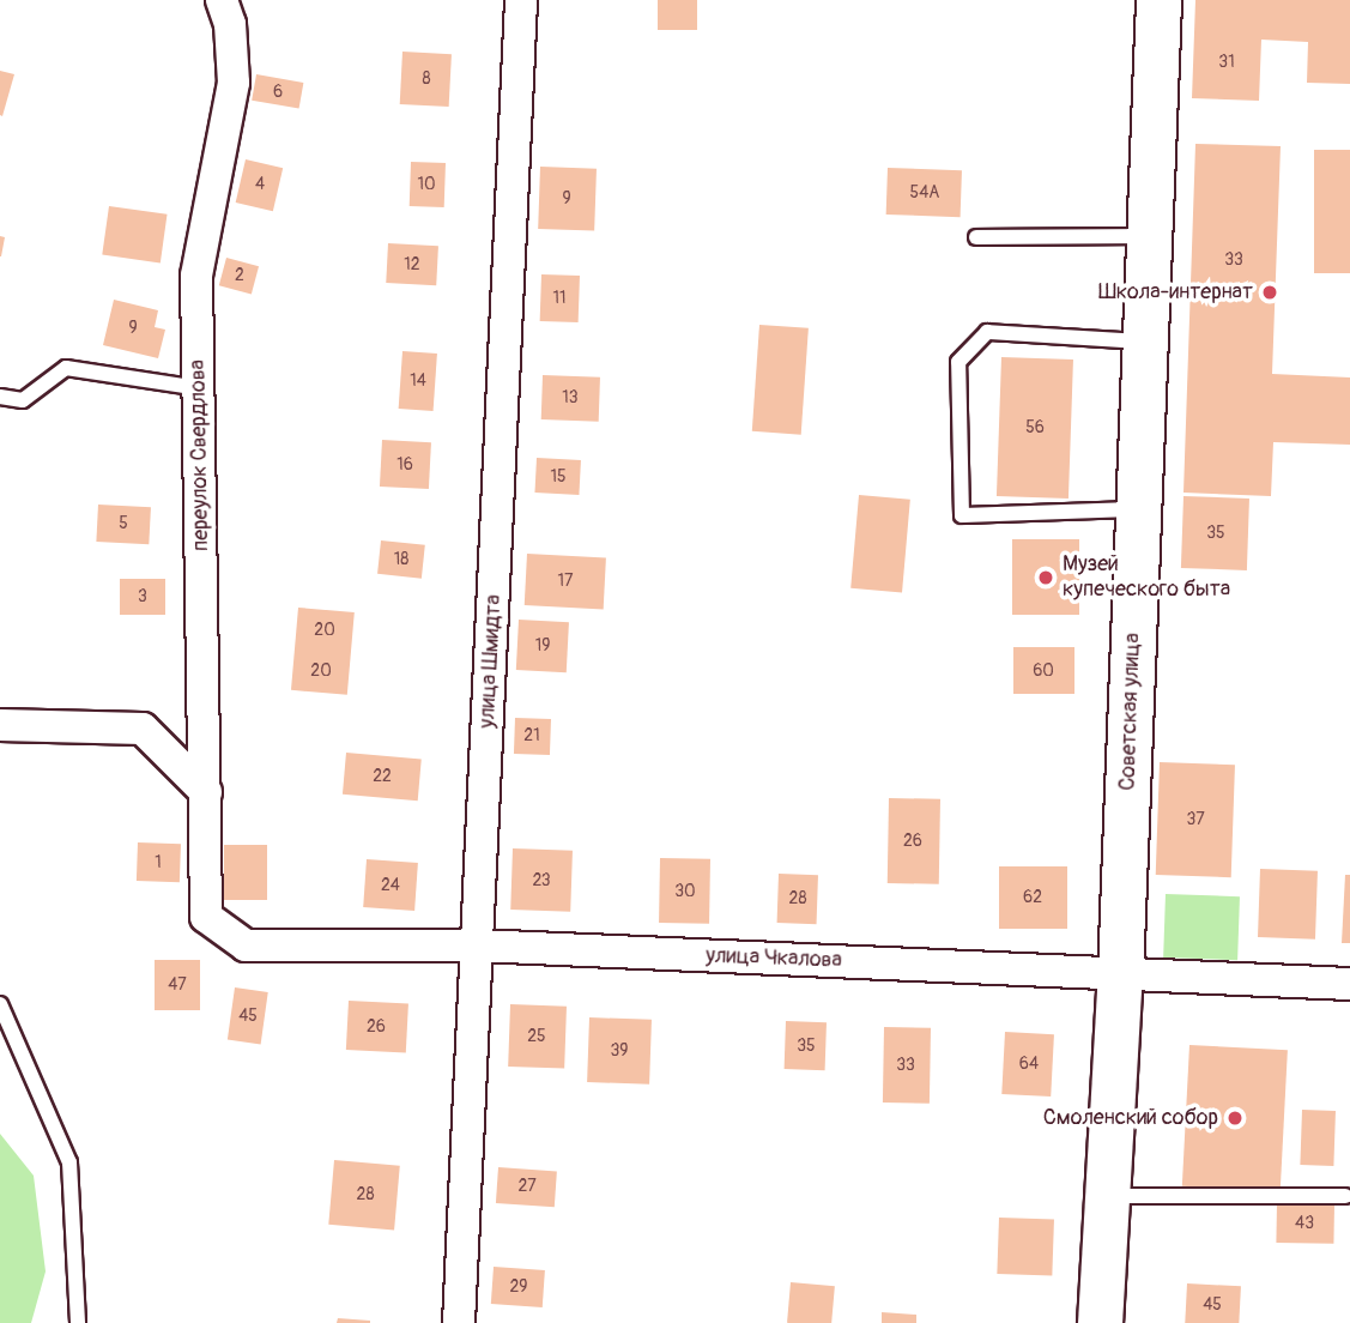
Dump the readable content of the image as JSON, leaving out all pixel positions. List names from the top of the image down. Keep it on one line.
{"streets":{"street":["переулок Свердлова","улица Шмидта","Советская улица","улица Чкалова"]},"crossings":[["переулок Свердлова","улица Чкалова"],["улица Шмидта","улица Чкалова"],["Советская улица","улица Чкалова"]],"places":["Школа-интернат","Музей купеческого быта","Смоленский собор"],"house_numbers":["31","8","6","4","10","54А","9","33","12","2","11","9","14","13","56","16","15","5","35","18","17","3","20","19","20","60","21","22","37","26","1","23","24","30","62","28","47","45","26","25","35","39","64","33","27","28","43","29","45"]}
